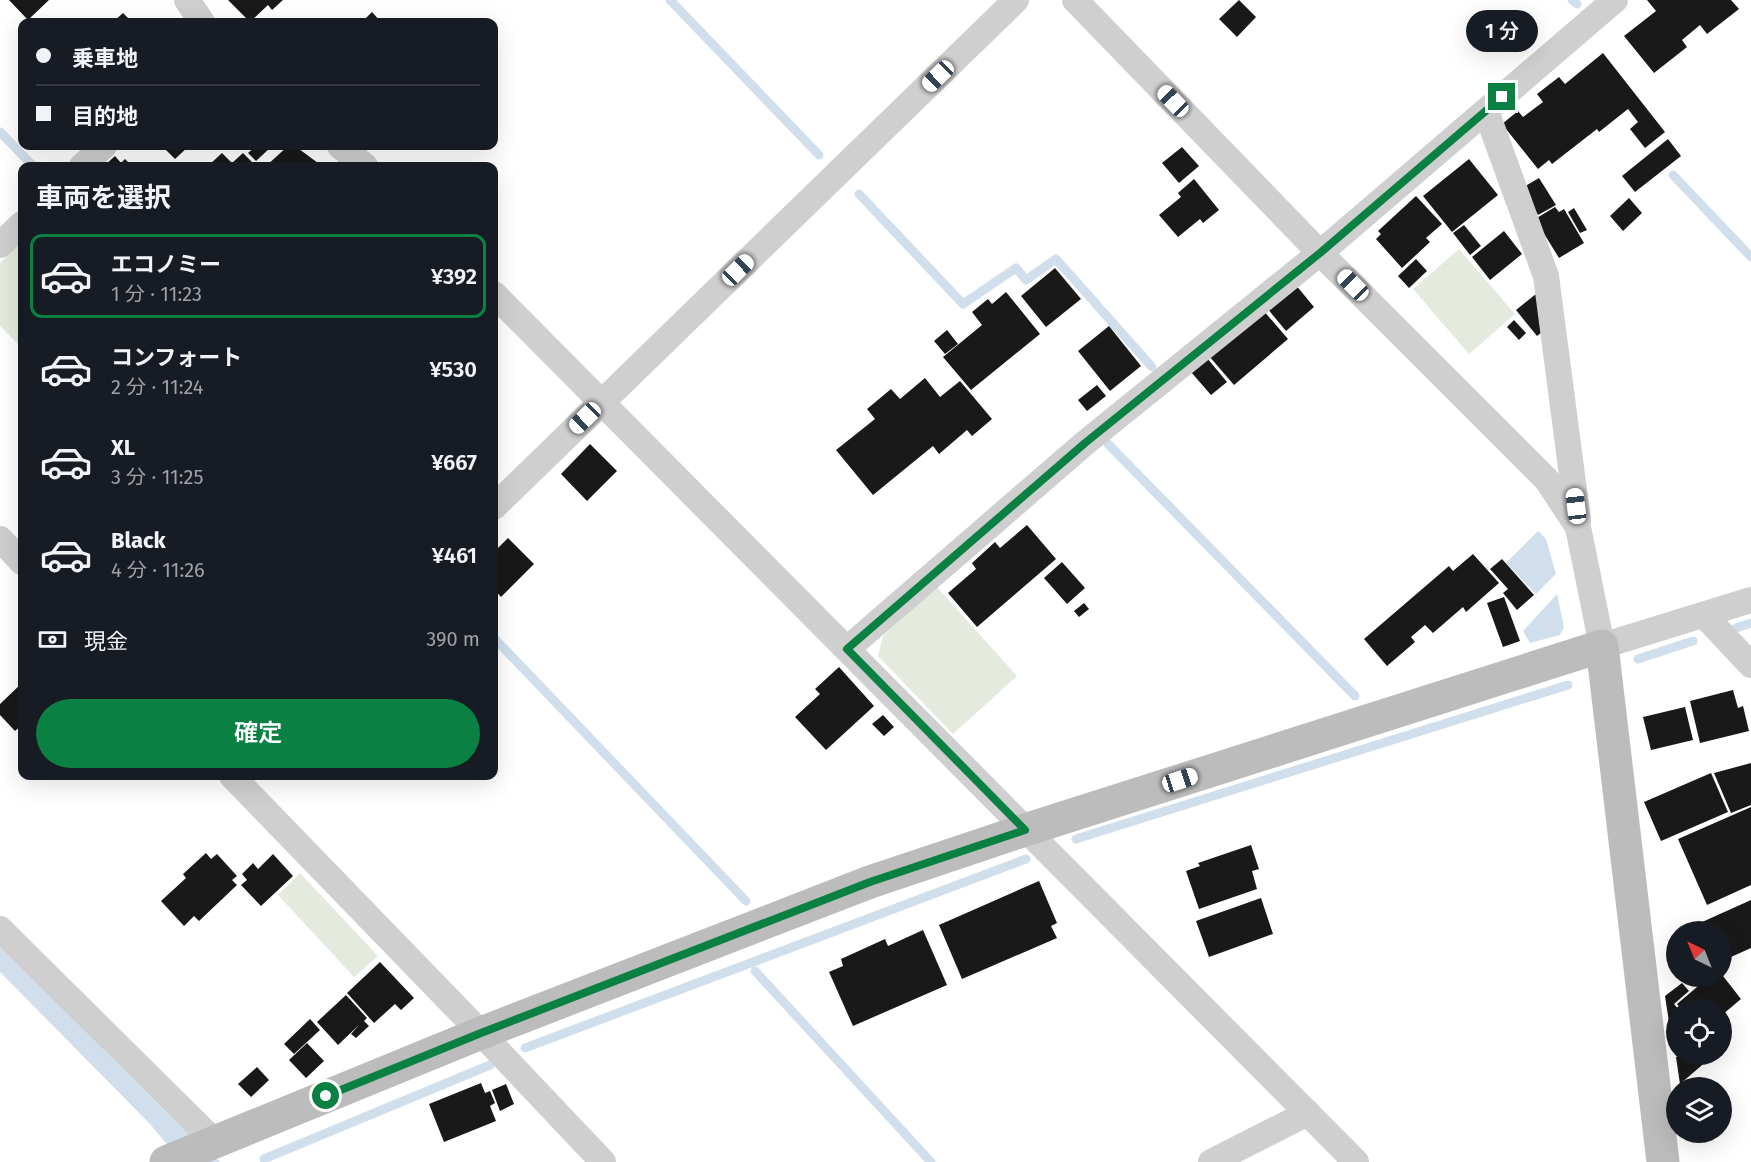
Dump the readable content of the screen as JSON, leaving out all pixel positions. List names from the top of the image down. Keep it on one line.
{"north":"top left","page":{"bubble":"1 分","banner":["乗車地","目的地"],"heading":"車両を選択","list":[{"name":"エコノミー","note":"1 分 · 11:23","value":"¥392"},{"name":"コンフォート","note":"2 分 · 11:24","value":"¥530"},{"name":"XL","note":"3 分 · 11:25","value":"¥667"},{"name":"Black","note":"4 分 · 11:26","value":"¥461"}],"pay":["現金","390 m"],"buttons":"確定"}}
